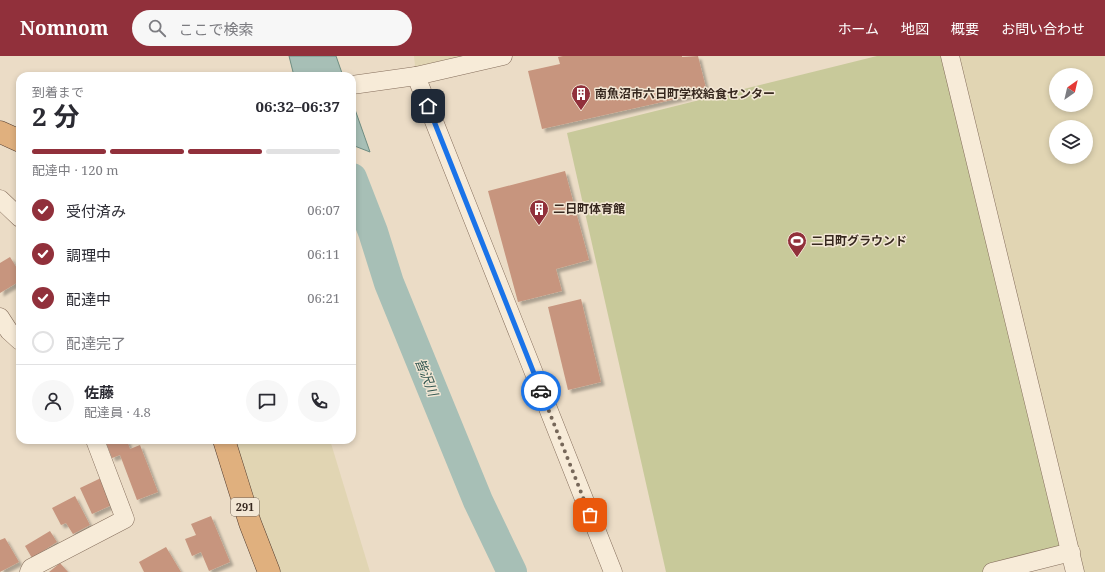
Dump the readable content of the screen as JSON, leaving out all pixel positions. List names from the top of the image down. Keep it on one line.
{"streets":{"highway":["291"]},"water":["皆沢川"],"places":{"building":["南魚沼市六日町学校給食センター","二日町体育館"],"sports":["二日町グラウンド"]},"north":"top right","page":{"header":"Nomnom","search":"ここで検索","nav":["ホーム","地図","概要","お問い合わせ"],"heading":["2 分","到着まで","06:32–06:37"],"panel":["佐藤","配達員 · 4.8"],"bar":"配達中 · 120 m","list":[["受付済み","06:07"],["調理中","06:11"],["配達中","06:21"],"配達完了"]}}
